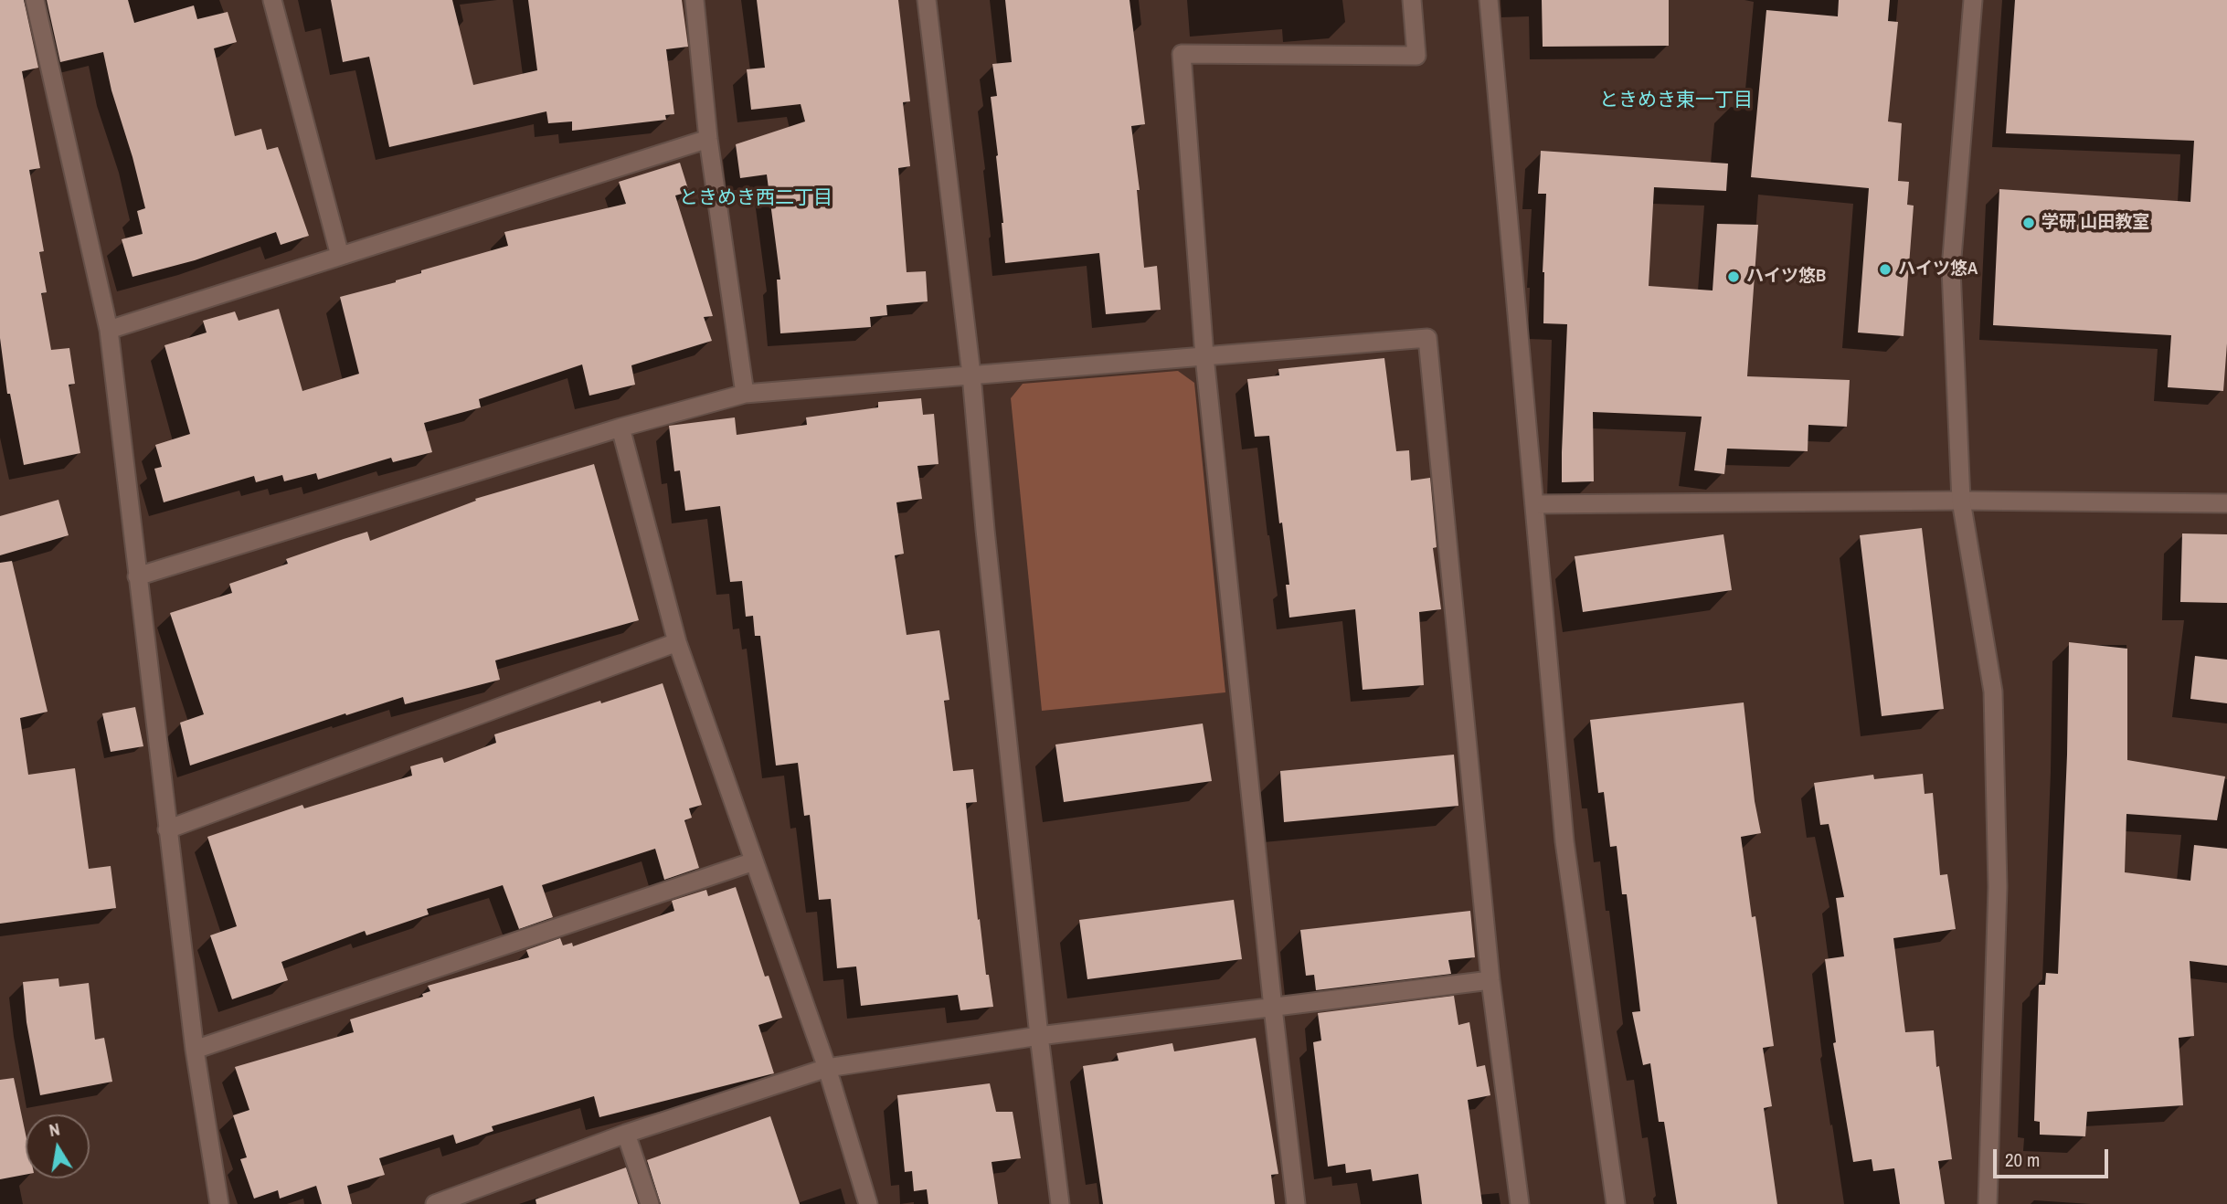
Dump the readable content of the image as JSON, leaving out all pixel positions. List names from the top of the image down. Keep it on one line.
{"districts":["ときめき東一丁目","ときめき西二丁目"],"places":["学研 山田教室","ハイツ悠A","ハイツ悠B"],"scale_bar":"20 m","north":"top"}
